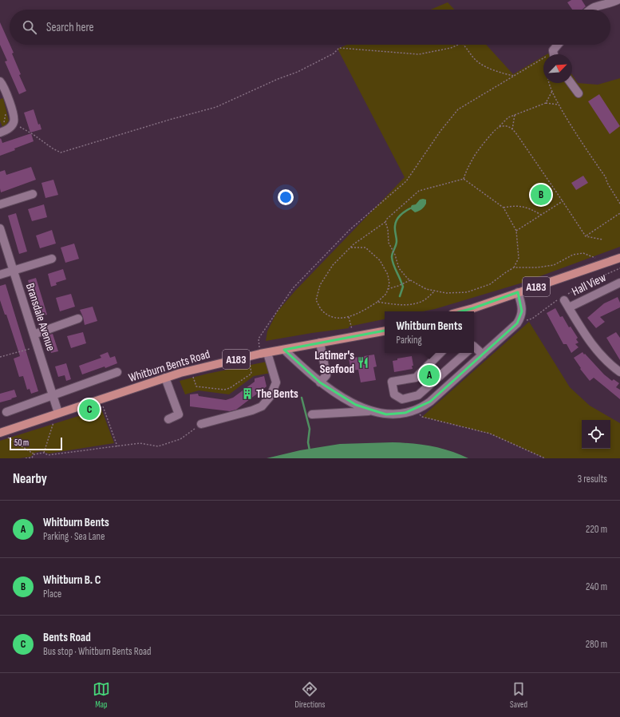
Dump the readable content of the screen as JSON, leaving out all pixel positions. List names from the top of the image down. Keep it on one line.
{"streets":{"main road":["A183","Whitburn Bents Road"],"street":["Hall View","Bransdale Avenue"]},"crossings":[["Bransdale Avenue","Whitburn Bents Road"]],"places":{"restaurant":["Latimer's Seafood"],"building":["The Bents"]},"scale_bar":"50 m","north":"top right","page":{"search":"Search here","pins":["B","A","C"],"popup":["Whitburn Bents","Parking"],"scale":"50 m","heading":["Nearby","3 results"],"list":[{"mark":"A","name":"Whitburn Bents","note":"Parking · Sea Lane","value":"220 m"},{"mark":"B","name":"Whitburn B. C","note":"Place","value":"240 m"},{"mark":"C","name":"Bents Road","note":"Bus stop · Whitburn Bents Road","value":"280 m"}],"nav":["Map","Directions","Saved"]}}
